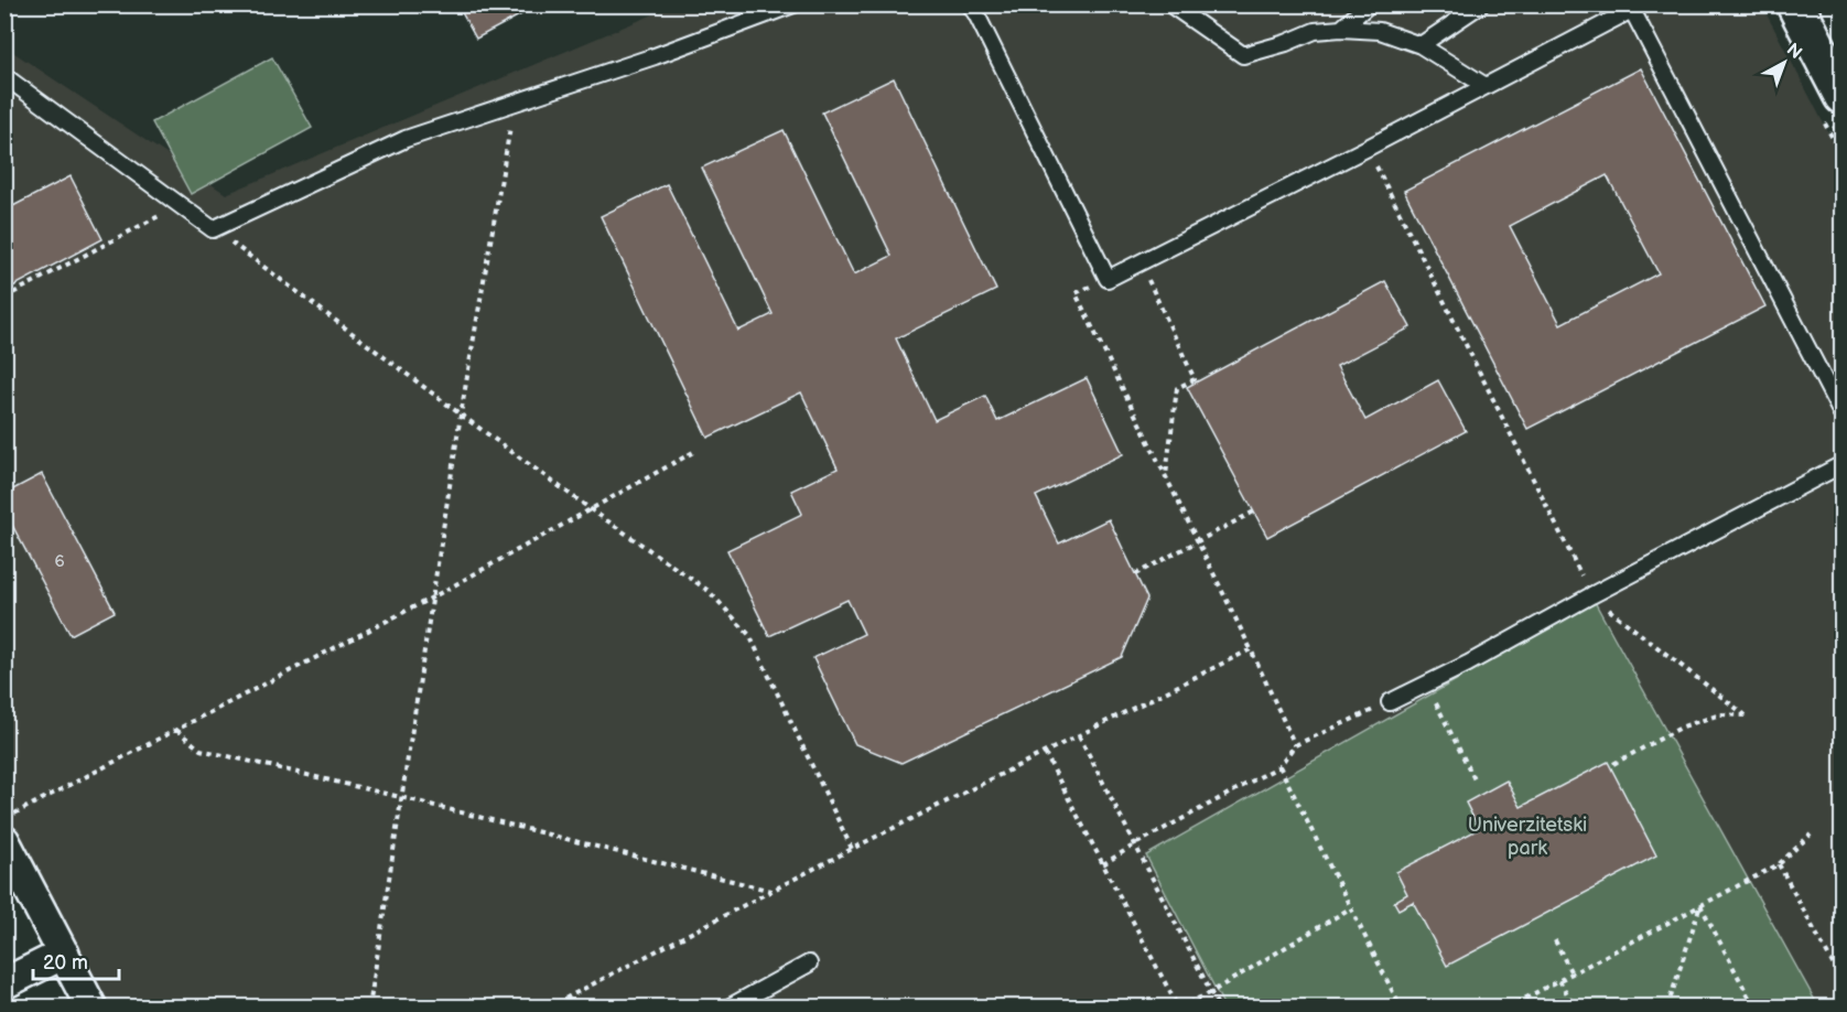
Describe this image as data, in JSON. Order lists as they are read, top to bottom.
{
  "parks": ["Univerzitetski park"],
  "house_numbers": ["6"],
  "scale_bar": "20 m",
  "north": "top right"
}
